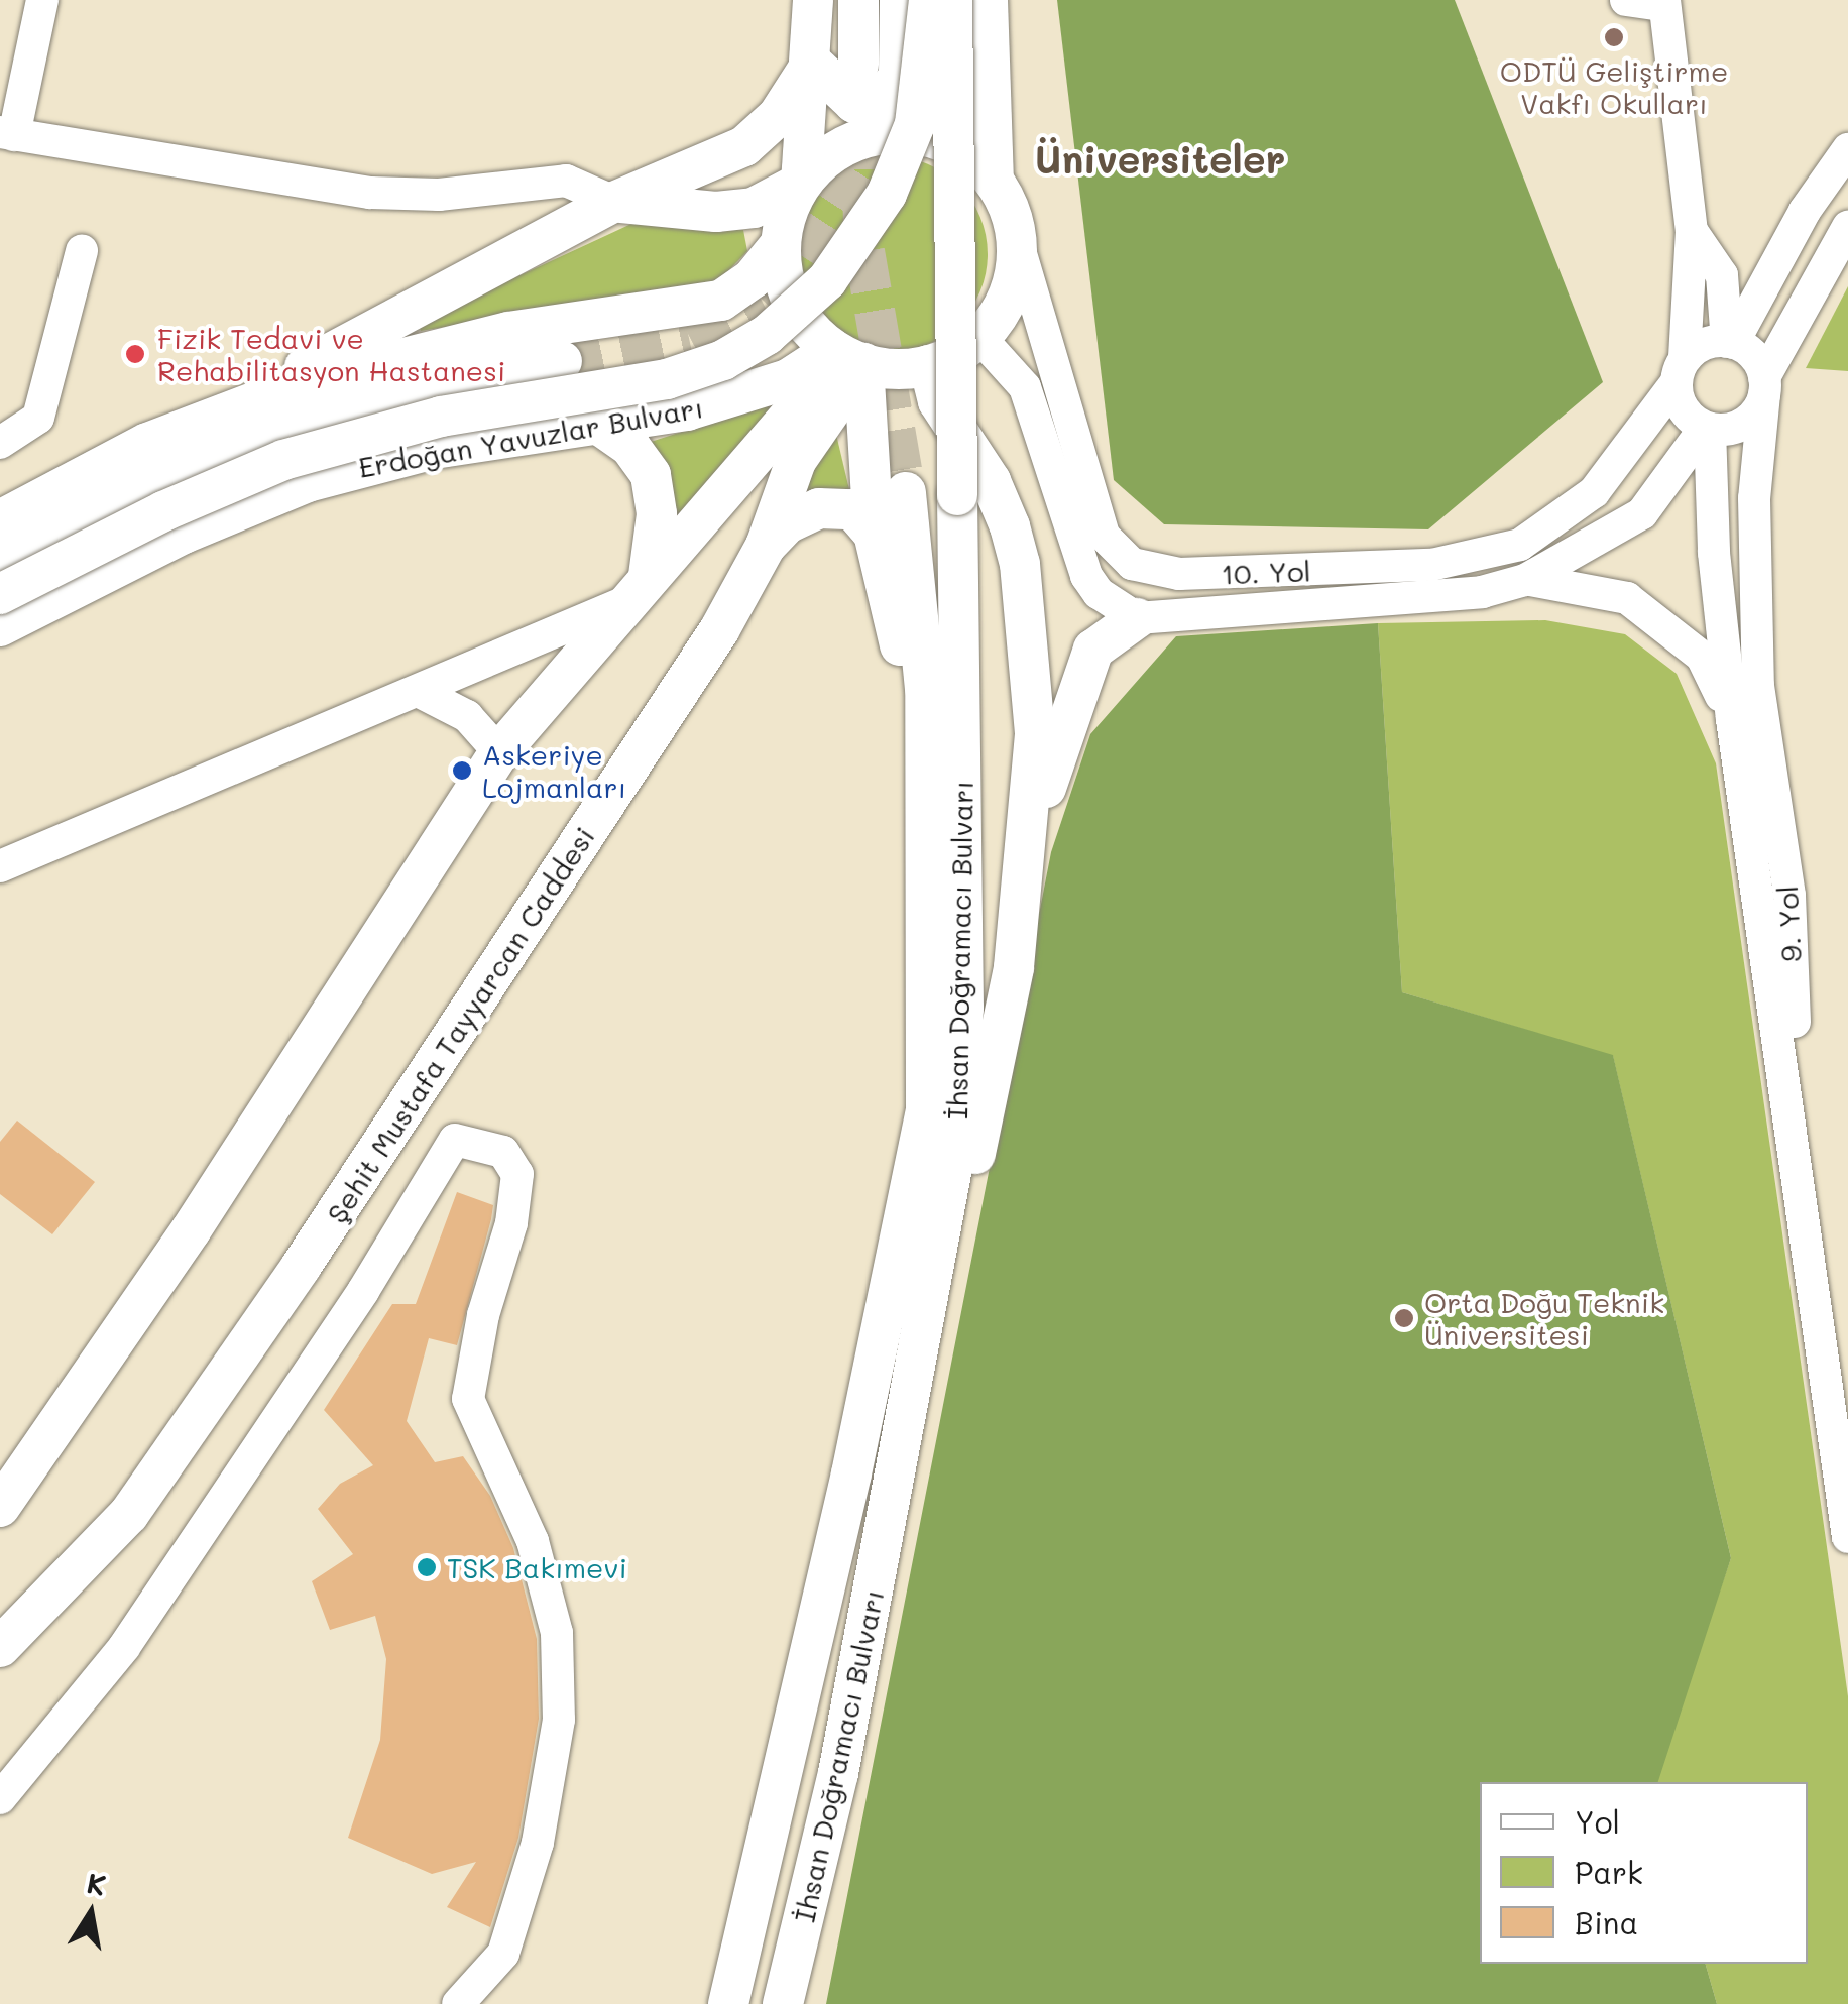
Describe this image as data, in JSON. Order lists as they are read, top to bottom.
{
  "streets": {
    "main road": ["Erdoğan Yavuzlar Bulvarı", "İhsan Doğramacı Bulvarı", "Şehit Mustafa Tayyarcan Caddesi"],
    "street": ["10. Yol", "9. Yol"]
  },
  "crossings": [
    ["Erdoğan Yavuzlar Bulvarı", "10. Yol"],
    ["Erdoğan Yavuzlar Bulvarı", "Şehit Mustafa Tayyarcan Caddesi"],
    ["10. Yol", "9. Yol"],
    ["10. Yol", "Şehit Mustafa Tayyarcan Caddesi"]
  ],
  "districts": ["Üniversiteler"],
  "places": [
    "ODTÜ Geliştirme Vakfı Okulları",
    "Fizik Tedavi ve Rehabilitasyon Hastanesi",
    "Askeriye Lojmanları",
    "Orta Doğu Teknik Üniversitesi",
    "TSK Bakımevi"
  ],
  "legend": ["Yol", "Park", "Bina"],
  "north": "top"
}
